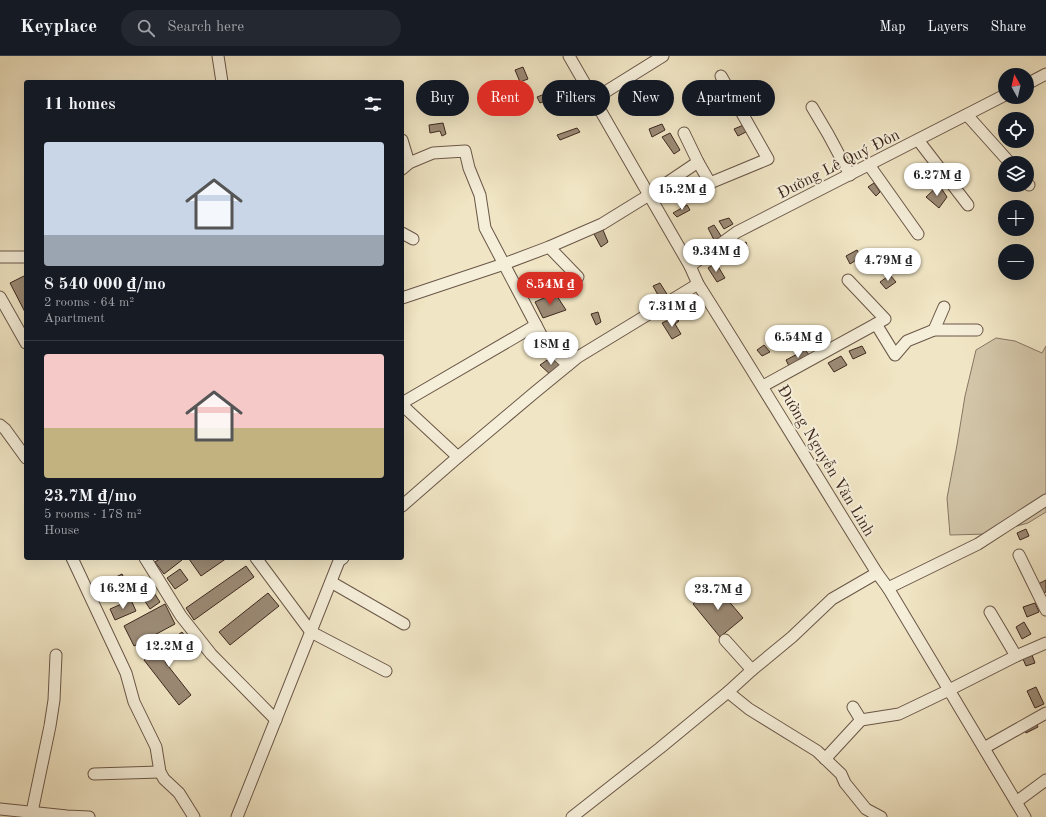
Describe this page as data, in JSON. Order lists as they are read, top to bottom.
{
  "streets": {
    "street": ["Đường Lê Quý Đôn", "Đường Nguyễn Văn Linh"]
  },
  "crossings": [
    ["Đường Lê Quý Đôn", "Đường Nguyễn Văn Linh"]
  ],
  "north": "top",
  "page": {
    "header": "Keyplace",
    "search": "Search here",
    "nav": ["Map", "Layers", "Share"],
    "map_buttons": ["+", "−"],
    "chip": [
      "Buy",
      "Rent",
      "Filters",
      "New",
      "Apartment"
    ],
    "heading": "11 homes",
    "list": [
      {
        "name": "8 540 000 ₫/mo",
        "note": "2 rooms · 64 m² · Apartment"
      },
      {
        "name": "23.7M ₫/mo",
        "note": "5 rooms · 178 m² · House"
      }
    ],
    "price": [
      "6.27M ₫",
      "15.2M ₫",
      "9.34M ₫",
      "4.79M ₫",
      "8.54M ₫",
      "7.31M ₫",
      "6.54M ₫",
      "18M ₫",
      "16.2M ₫",
      "23.7M ₫",
      "12.2M ₫"
    ]
  }
}
